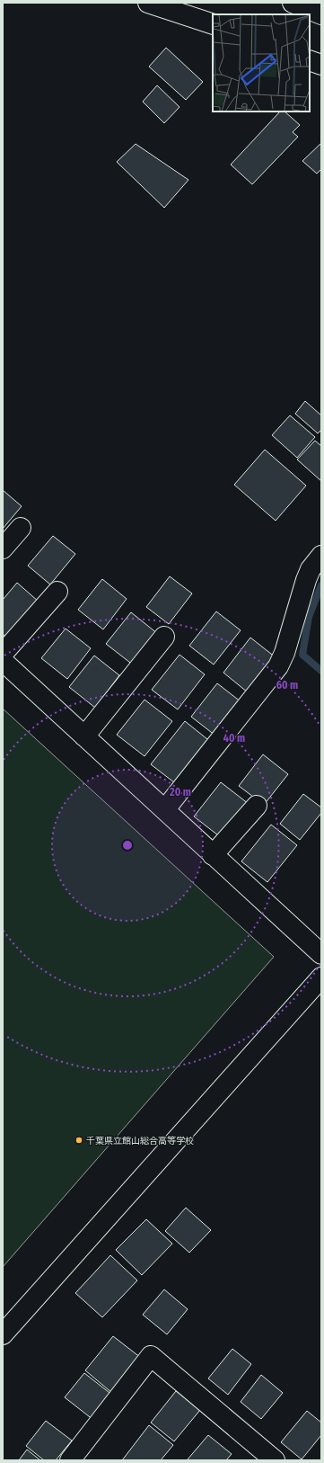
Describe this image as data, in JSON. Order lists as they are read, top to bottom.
{
  "places": ["千葉県立館山総合高等学校"],
  "rings": ["60 m", "40 m", "20 m"]
}
